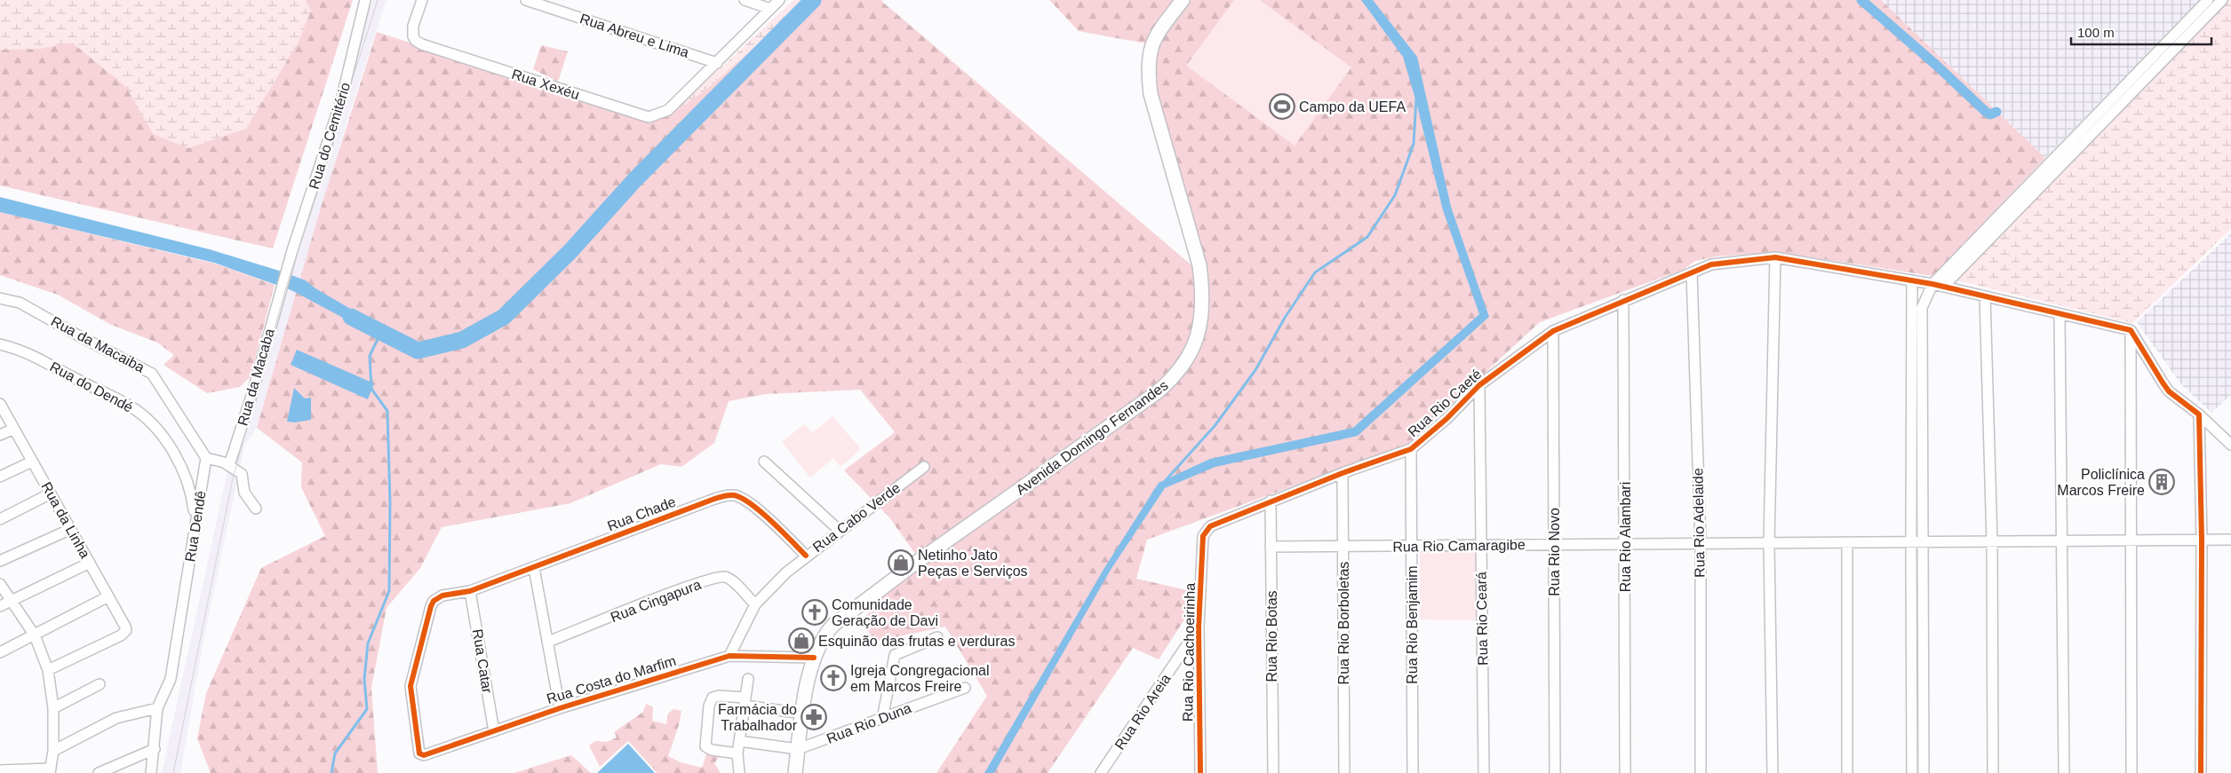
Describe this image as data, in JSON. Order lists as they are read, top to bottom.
{
  "streets": {
    "main road": ["Avenida Domingo Fernandes"],
    "street": [
      "Rua Abreu e Lima",
      "Rua Xexéu",
      "Rua do Cemitério",
      "Rua da Macaiba",
      "Rua da Macaba",
      "Rua do Dendé",
      "Rua Rio Caeté",
      "Rua Chade",
      "Rua Cabo Verde",
      "Rua da Linha",
      "Rua Rio Adelaide",
      "Rua Dendê",
      "Rua Rio Alambari",
      "Rua Rio Camaragibe",
      "Rua Rio Novo",
      "Rua Cingapura",
      "Rua Rio Ceará",
      "Rua Rio Borboletas",
      "Rua Rio Benjamim",
      "Rua Rio Botas",
      "Rua Rio Cachoeirinha",
      "Rua Catar",
      "Rua Costa do Marfim",
      "Rua Rio Areia",
      "Rua Rio Duna"
    ]
  },
  "crossings": [
    ["Rua Abreu e Lima", "Rua Xexéu"],
    ["Rua do Cemitério", "Rua da Macaba"],
    ["Rua da Macaiba", "Rua Dendê"],
    ["Rua do Dendé", "Rua Dendê"],
    ["Rua Rio Caeté", "Rua Rio Adelaide"],
    ["Rua Rio Caeté", "Rua Rio Alambari"],
    ["Rua Rio Caeté", "Rua Rio Novo"],
    ["Rua Rio Caeté", "Rua Rio Ceará"],
    ["Rua Rio Caeté", "Rua Rio Borboletas"],
    ["Rua Rio Caeté", "Rua Rio Benjamim"],
    ["Rua Rio Caeté", "Rua Rio Botas"],
    ["Rua Rio Caeté", "Rua Rio Cachoeirinha"],
    ["Avenida Domingo Fernandes", "Rua Costa do Marfim"],
    ["Avenida Domingo Fernandes", "Rua Rio Duna"],
    ["Rua Chade", "Rua Cabo Verde"],
    ["Rua Chade", "Rua Catar"],
    ["Rua Chade", "Rua Costa do Marfim"],
    ["Rua Cabo Verde", "Rua Cingapura"],
    ["Rua Cabo Verde", "Rua Costa do Marfim"],
    ["Rua Rio Adelaide", "Rua Rio Camaragibe"],
    ["Rua Rio Alambari", "Rua Rio Camaragibe"],
    ["Rua Rio Camaragibe", "Rua Rio Novo"],
    ["Rua Rio Camaragibe", "Rua Rio Ceará"],
    ["Rua Rio Camaragibe", "Rua Rio Borboletas"],
    ["Rua Rio Camaragibe", "Rua Rio Benjamim"],
    ["Rua Rio Camaragibe", "Rua Rio Botas"],
    ["Rua Rio Cachoeirinha", "Rua Rio Areia"],
    ["Rua Catar", "Rua Costa do Marfim"]
  ],
  "places": {
    "sports": ["Campo da UEFA"],
    "building": ["Policlínica Marcos Freire"],
    "shop": ["Netinho Jato Peças e Serviços", "Esquinão das frutas e verduras"],
    "church": ["Comunidade Geração de Davi", "Igreja Congregacional em Marcos Freire"],
    "pharmacy": ["Farmácia do Trabalhador"]
  },
  "scale_bar": "100 m"
}
